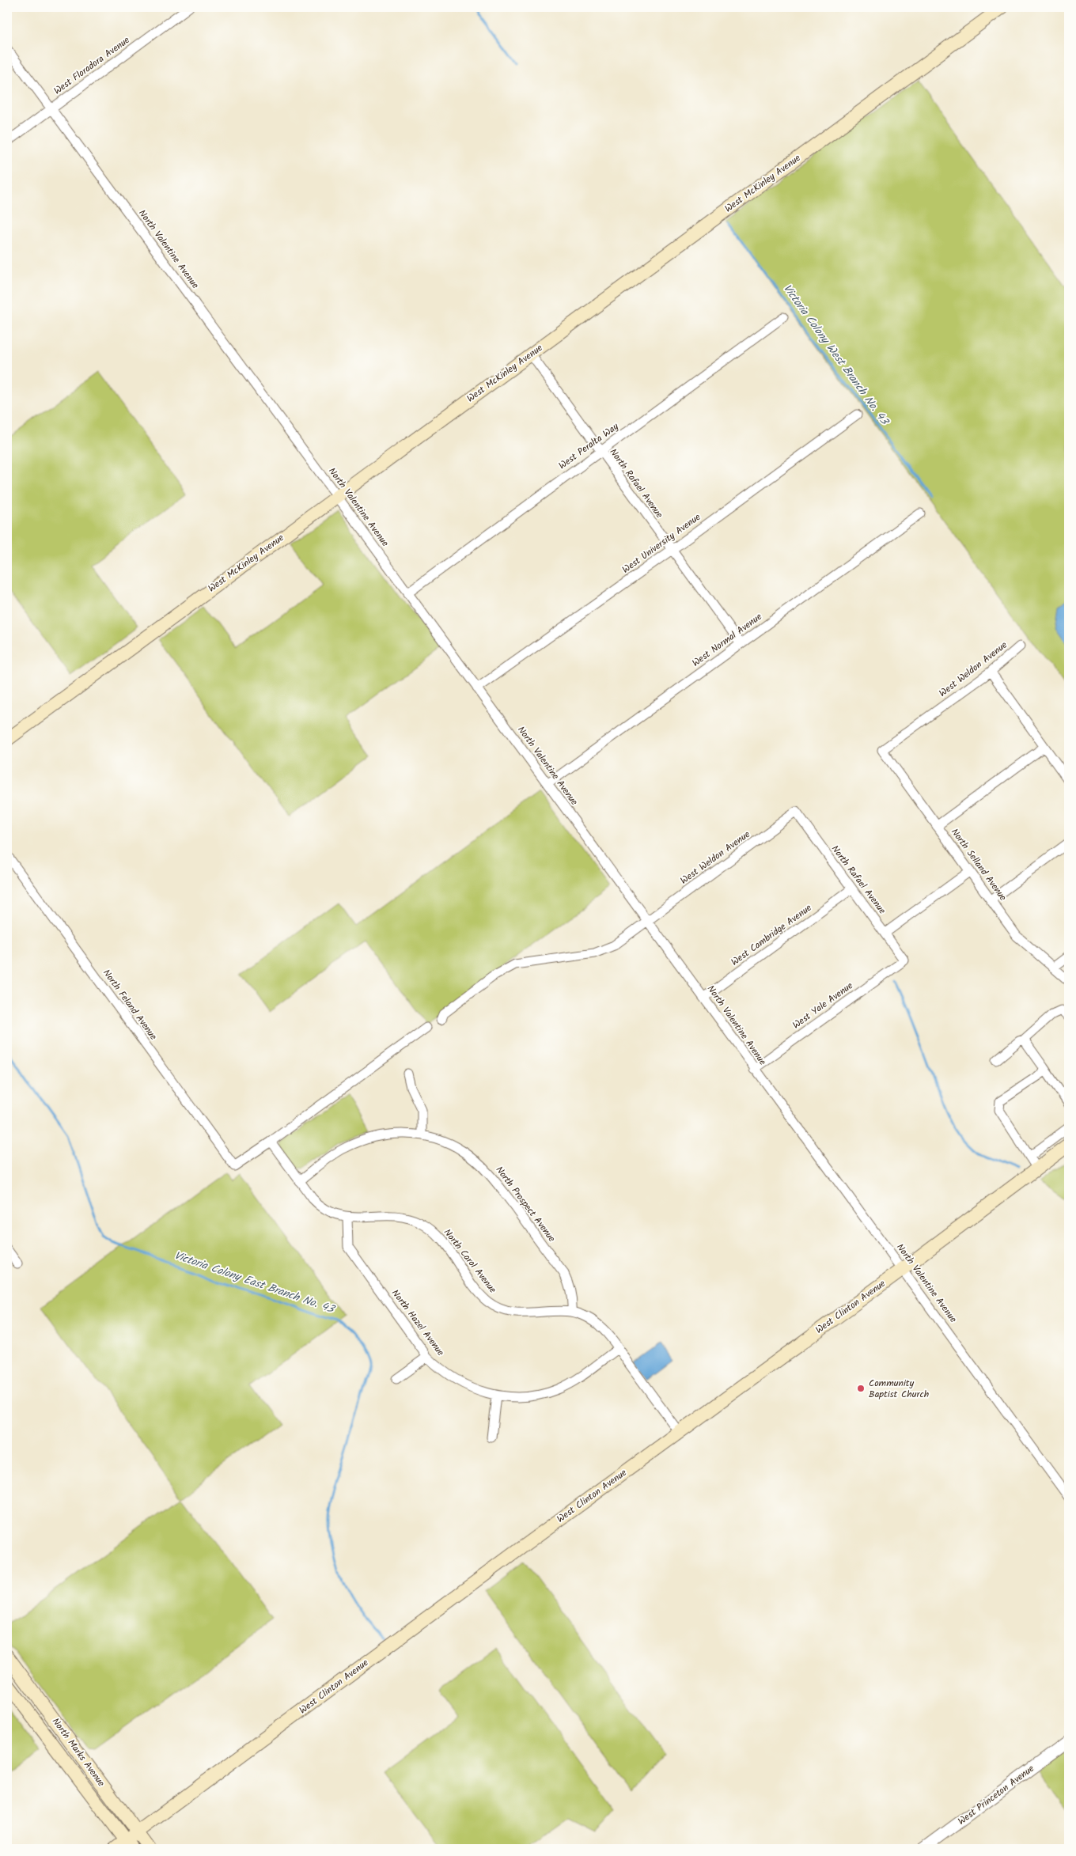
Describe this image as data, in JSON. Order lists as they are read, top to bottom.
{
  "streets": {
    "main road": ["West McKinley Avenue", "West Clinton Avenue", "North Marks Avenue"],
    "street": [
      "West Floradora Avenue",
      "North Valentine Avenue",
      "West Peralta Way",
      "North Rafael Avenue",
      "West University Avenue",
      "West Normal Avenue",
      "West Weldon Avenue",
      "North Selland Avenue",
      "West Cambridge Avenue",
      "North Feland Avenue",
      "West Yale Avenue",
      "North Prospect Avenue",
      "North Carol Avenue",
      "North Hazel Avenue",
      "West Princeton Avenue"
    ]
  },
  "crossings": [
    ["West Floradora Avenue", "North Valentine Avenue"],
    ["West McKinley Avenue", "North Valentine Avenue"],
    ["West McKinley Avenue", "North Rafael Avenue"],
    ["North Valentine Avenue", "West Peralta Way"],
    ["North Valentine Avenue", "West University Avenue"],
    ["North Valentine Avenue", "West Normal Avenue"],
    ["North Valentine Avenue", "West Weldon Avenue"],
    ["North Valentine Avenue", "West Cambridge Avenue"],
    ["North Valentine Avenue", "West Yale Avenue"],
    ["North Valentine Avenue", "West Clinton Avenue"],
    ["West Peralta Way", "North Rafael Avenue"],
    ["North Rafael Avenue", "West University Avenue"],
    ["North Rafael Avenue", "West Normal Avenue"],
    ["North Rafael Avenue", "West Weldon Avenue"],
    ["North Rafael Avenue", "West Cambridge Avenue"],
    ["North Rafael Avenue", "West Yale Avenue"],
    ["West Weldon Avenue", "North Selland Avenue"],
    ["North Feland Avenue", "North Carol Avenue"],
    ["North Prospect Avenue", "North Carol Avenue"],
    ["North Carol Avenue", "West Clinton Avenue"],
    ["North Carol Avenue", "North Hazel Avenue"],
    ["West Clinton Avenue", "North Marks Avenue"]
  ],
  "water": ["Victoria Colony West Branch No. 43", "Victoria Colony East Branch No. 43"],
  "places": ["Community Baptist Church"]
}
